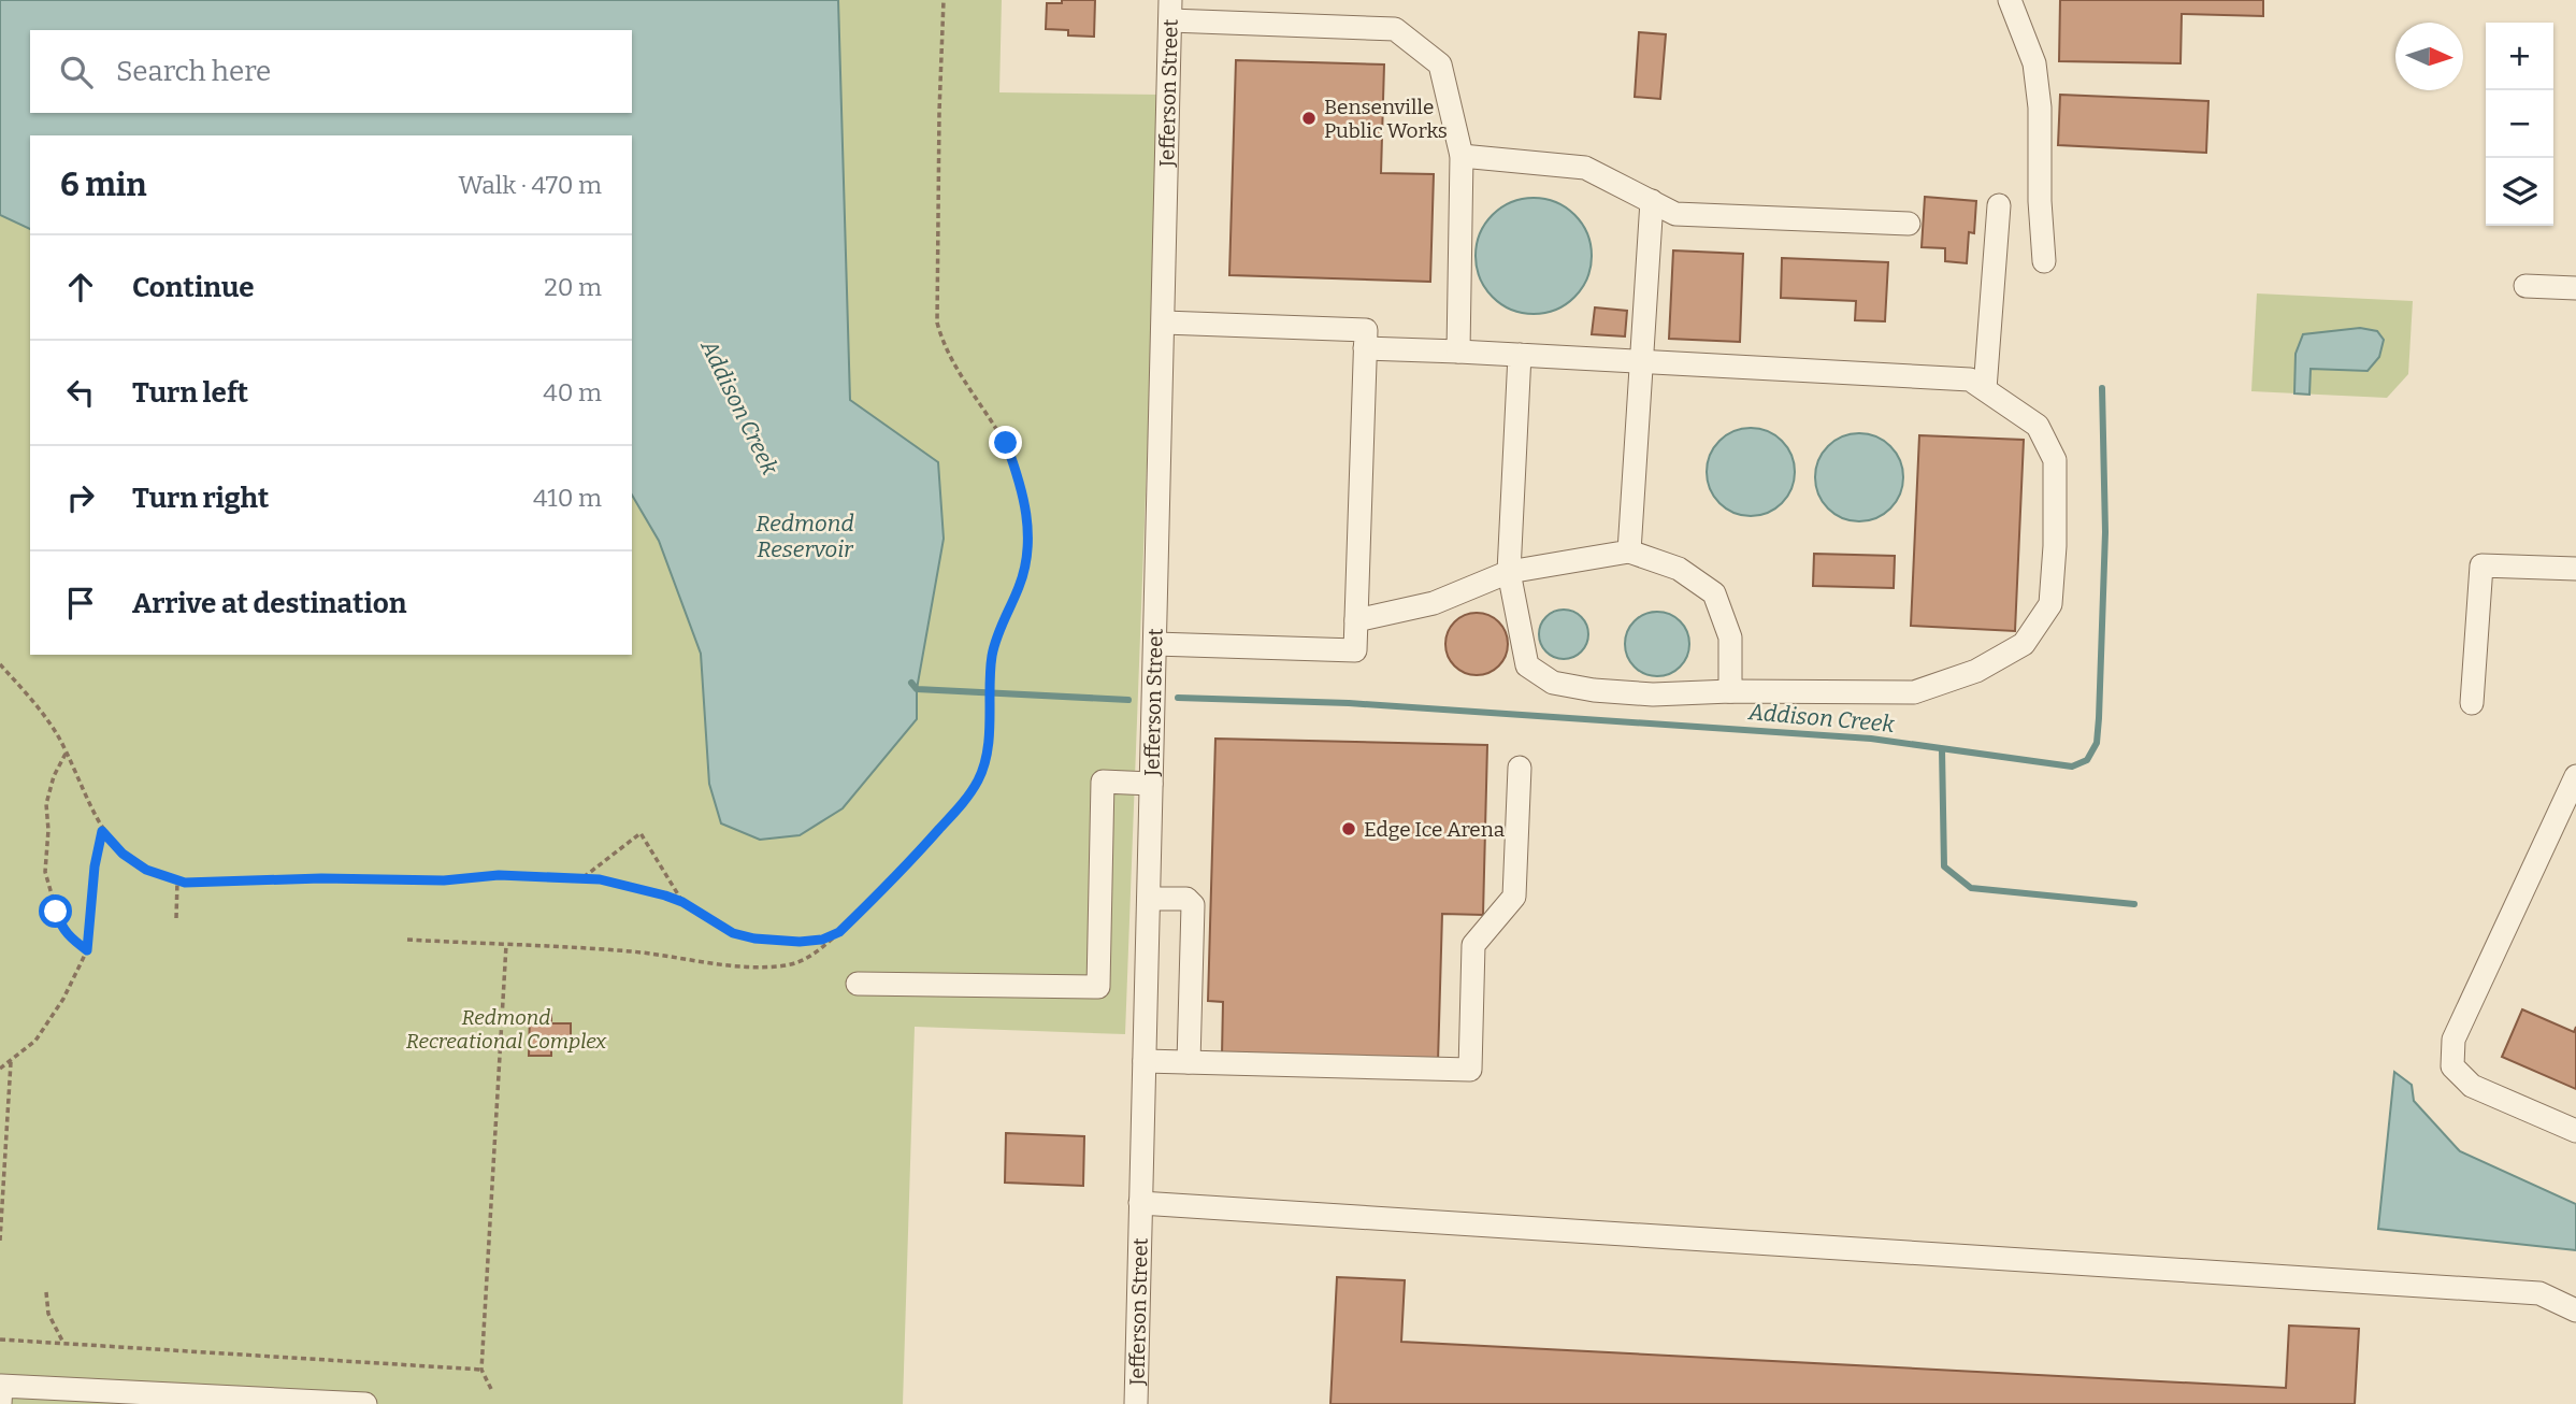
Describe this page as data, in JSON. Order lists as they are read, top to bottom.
{
  "streets": {
    "street": ["Jefferson Street"]
  },
  "water": ["Addison Creek", "Redmond Reservoir"],
  "parks": ["Redmond Recreational Complex"],
  "places": ["Bensenville Public Works", "Edge Ice Arena"],
  "north": "right",
  "page": {
    "map_buttons": ["+", "−"],
    "search": "Search here",
    "heading": ["6 min", "Walk · 470 m"],
    "list": [
      ["Continue", "20 m"],
      ["Turn left", "40 m"],
      ["Turn right", "410 m"],
      "Arrive at destination"
    ]
  }
}
